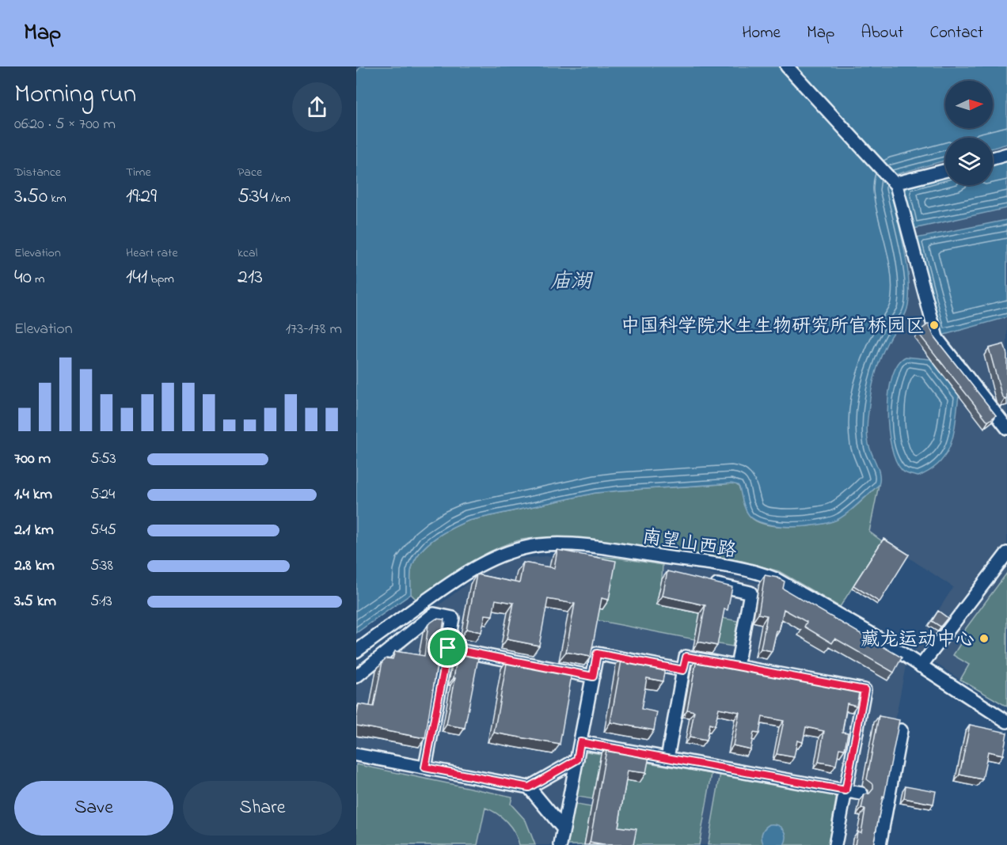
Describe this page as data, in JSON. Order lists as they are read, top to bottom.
{
  "streets": {
    "street": ["南望山西路"]
  },
  "water": ["庙湖"],
  "places": ["中国科学院水生生物研究所官桥园区", "藏龙运动中心"],
  "north": "right",
  "page": {
    "header": "Map",
    "nav": [
      "Home",
      "Map",
      "About",
      "Contact"
    ],
    "heading": ["Morning run", "06:20 · 5 × 700 m"],
    "stats": [
      ["Distance", "3.50 km"],
      ["Time", "19:29"],
      ["Pace", "5:34 /km"],
      ["Elevation", "40 m"],
      ["Heart rate", "141 bpm"],
      ["kcal", "213"]
    ],
    "chart": ["Elevation", "173–178 m"],
    "list": [
      {
        "name": "700 m",
        "note": "5:53"
      },
      {
        "name": "1.4 km",
        "note": "5:24"
      },
      {
        "name": "2.1 km",
        "note": "5:45"
      },
      {
        "name": "2.8 km",
        "note": "5:38"
      },
      {
        "name": "3.5 km",
        "note": "5:13"
      }
    ],
    "buttons": ["Save", "Share"]
  }
}
